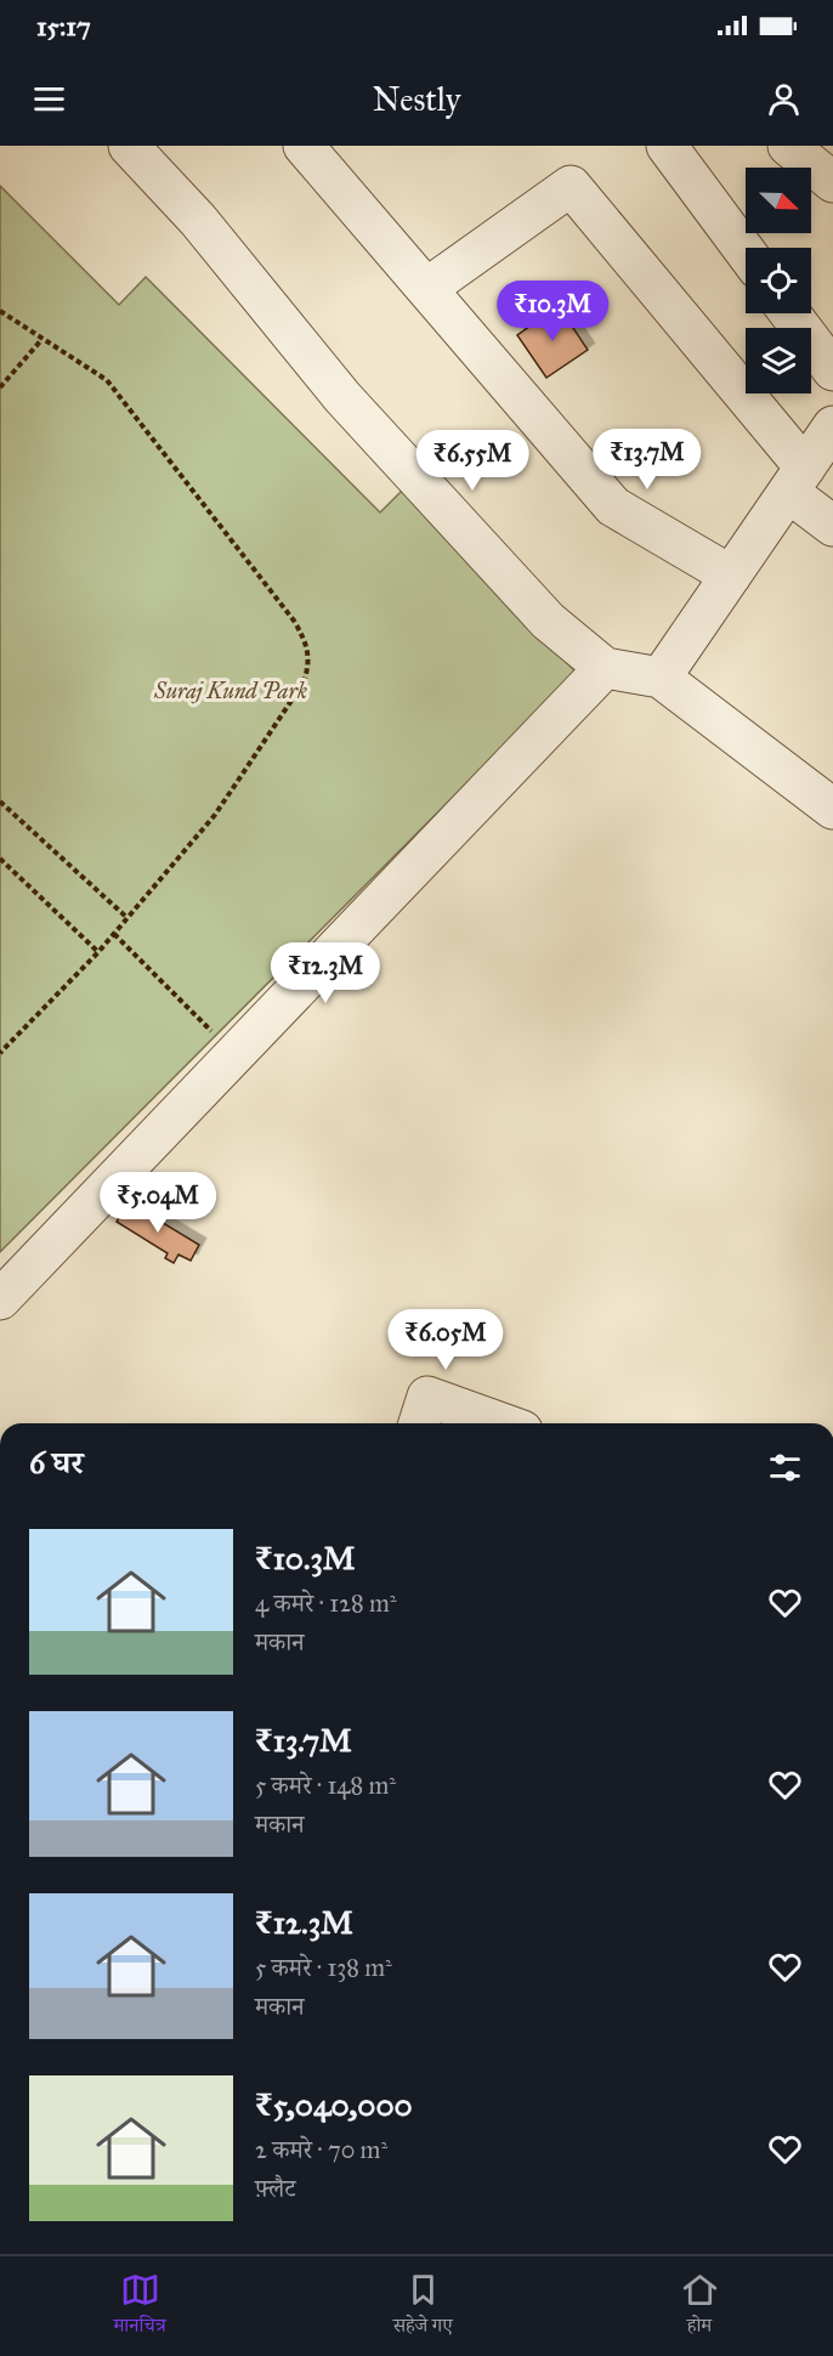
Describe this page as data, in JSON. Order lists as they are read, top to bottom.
{
  "parks": ["Suraj Kund Park"],
  "north": "bottom right",
  "page": {
    "status": "15:17",
    "header": "Nestly",
    "price": [
      "₹10.3M",
      "₹13.7M",
      "₹6.55M",
      "₹12.3M",
      "₹5.04M",
      "₹6.05M"
    ],
    "heading": "6 घर",
    "list": [
      {
        "name": "₹10.3M",
        "note": "4 कमरे · 128 m² · मकान"
      },
      {
        "name": "₹13.7M",
        "note": "5 कमरे · 148 m² · मकान"
      },
      {
        "name": "₹12.3M",
        "note": "5 कमरे · 138 m² · मकान"
      },
      {
        "name": "₹5,040,000",
        "note": "2 कमरे · 70 m² · फ़्लैट"
      }
    ],
    "tabs": ["मानचित्र", "सहेजे गए", "होम"]
  }
}
